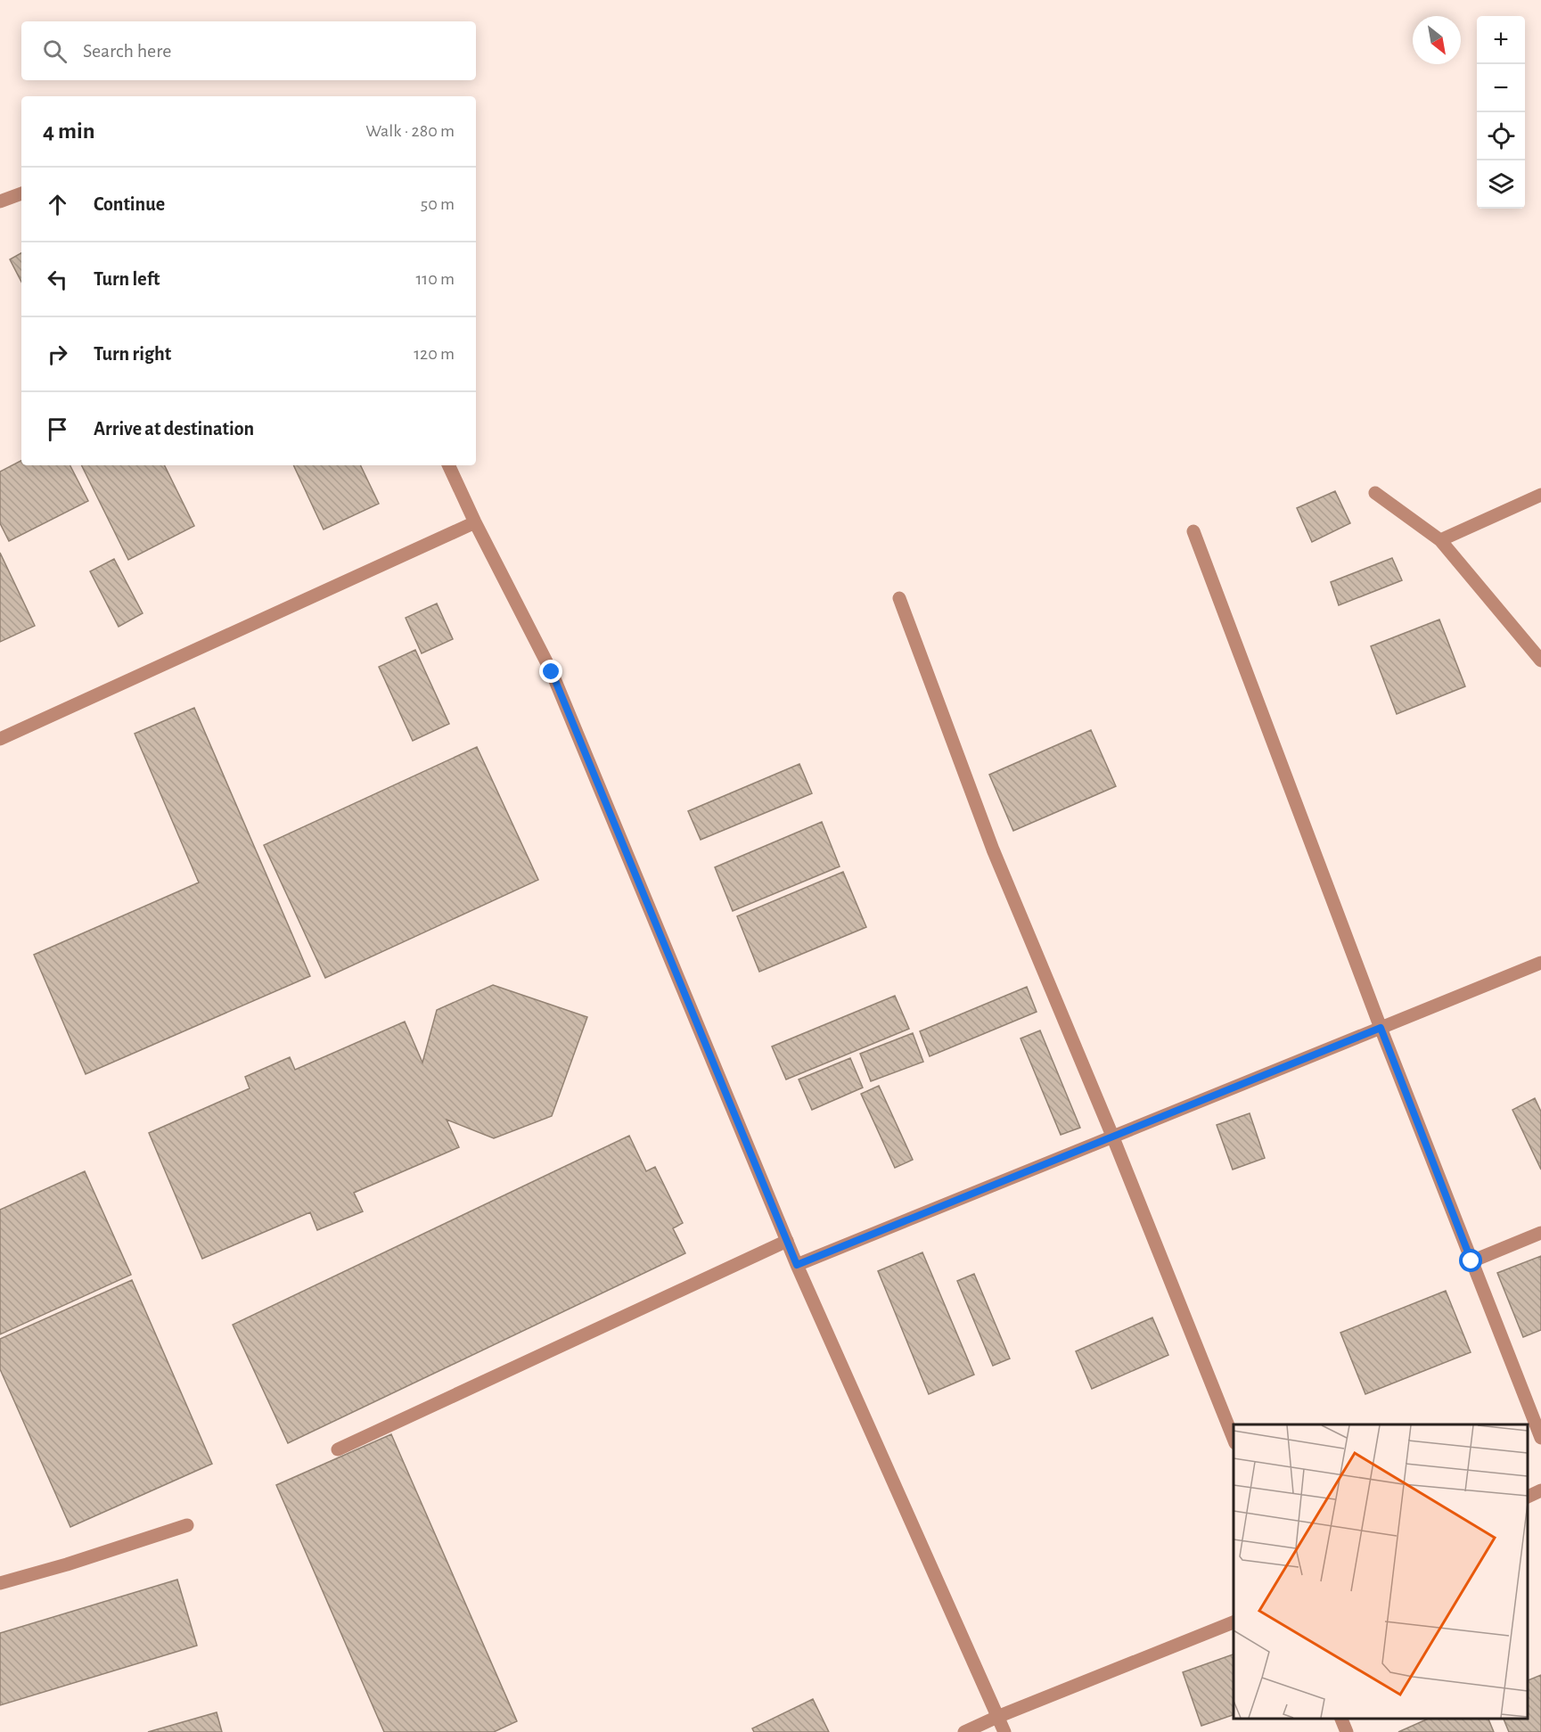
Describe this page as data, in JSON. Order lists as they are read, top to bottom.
{
  "north": "bottom right",
  "page": {
    "map_buttons": ["+", "−"],
    "search": "Search here",
    "heading": ["4 min", "Walk · 280 m"],
    "list": [
      ["Continue", "50 m"],
      ["Turn left", "110 m"],
      ["Turn right", "120 m"],
      "Arrive at destination"
    ]
  }
}
